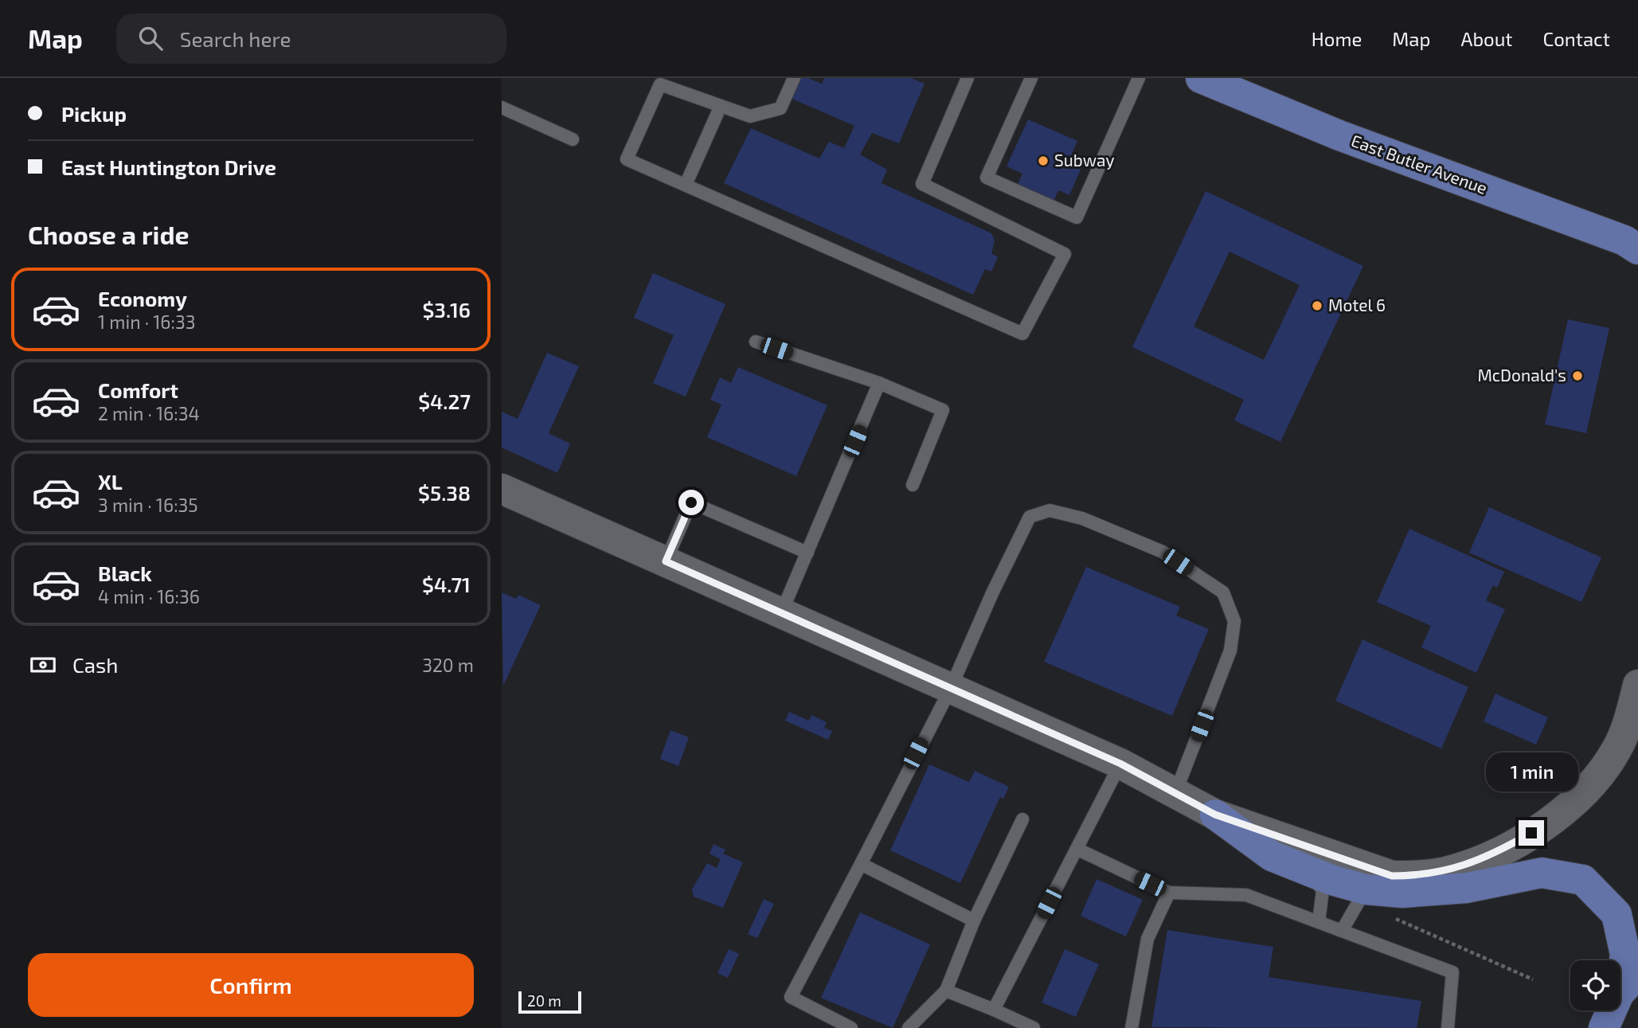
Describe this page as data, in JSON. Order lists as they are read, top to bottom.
{
  "streets": {
    "main road": ["East Butler Avenue"]
  },
  "places": ["Subway", "Motel 6", "McDonald's"],
  "scale_bar": "20 m",
  "page": {
    "header": "Map",
    "search": "Search here",
    "nav": [
      "Home",
      "Map",
      "About",
      "Contact"
    ],
    "banner": ["Pickup", "East Huntington Drive"],
    "heading": "Choose a ride",
    "list": [
      {
        "name": "Economy",
        "note": "1 min · 16:33",
        "value": "$3.16"
      },
      {
        "name": "Comfort",
        "note": "2 min · 16:34",
        "value": "$4.27"
      },
      {
        "name": "XL",
        "note": "3 min · 16:35",
        "value": "$5.38"
      },
      {
        "name": "Black",
        "note": "4 min · 16:36",
        "value": "$4.71"
      }
    ],
    "pay": ["Cash", "320 m"],
    "bubble": "1 min",
    "buttons": "Confirm",
    "scale": "20 m"
  }
}
